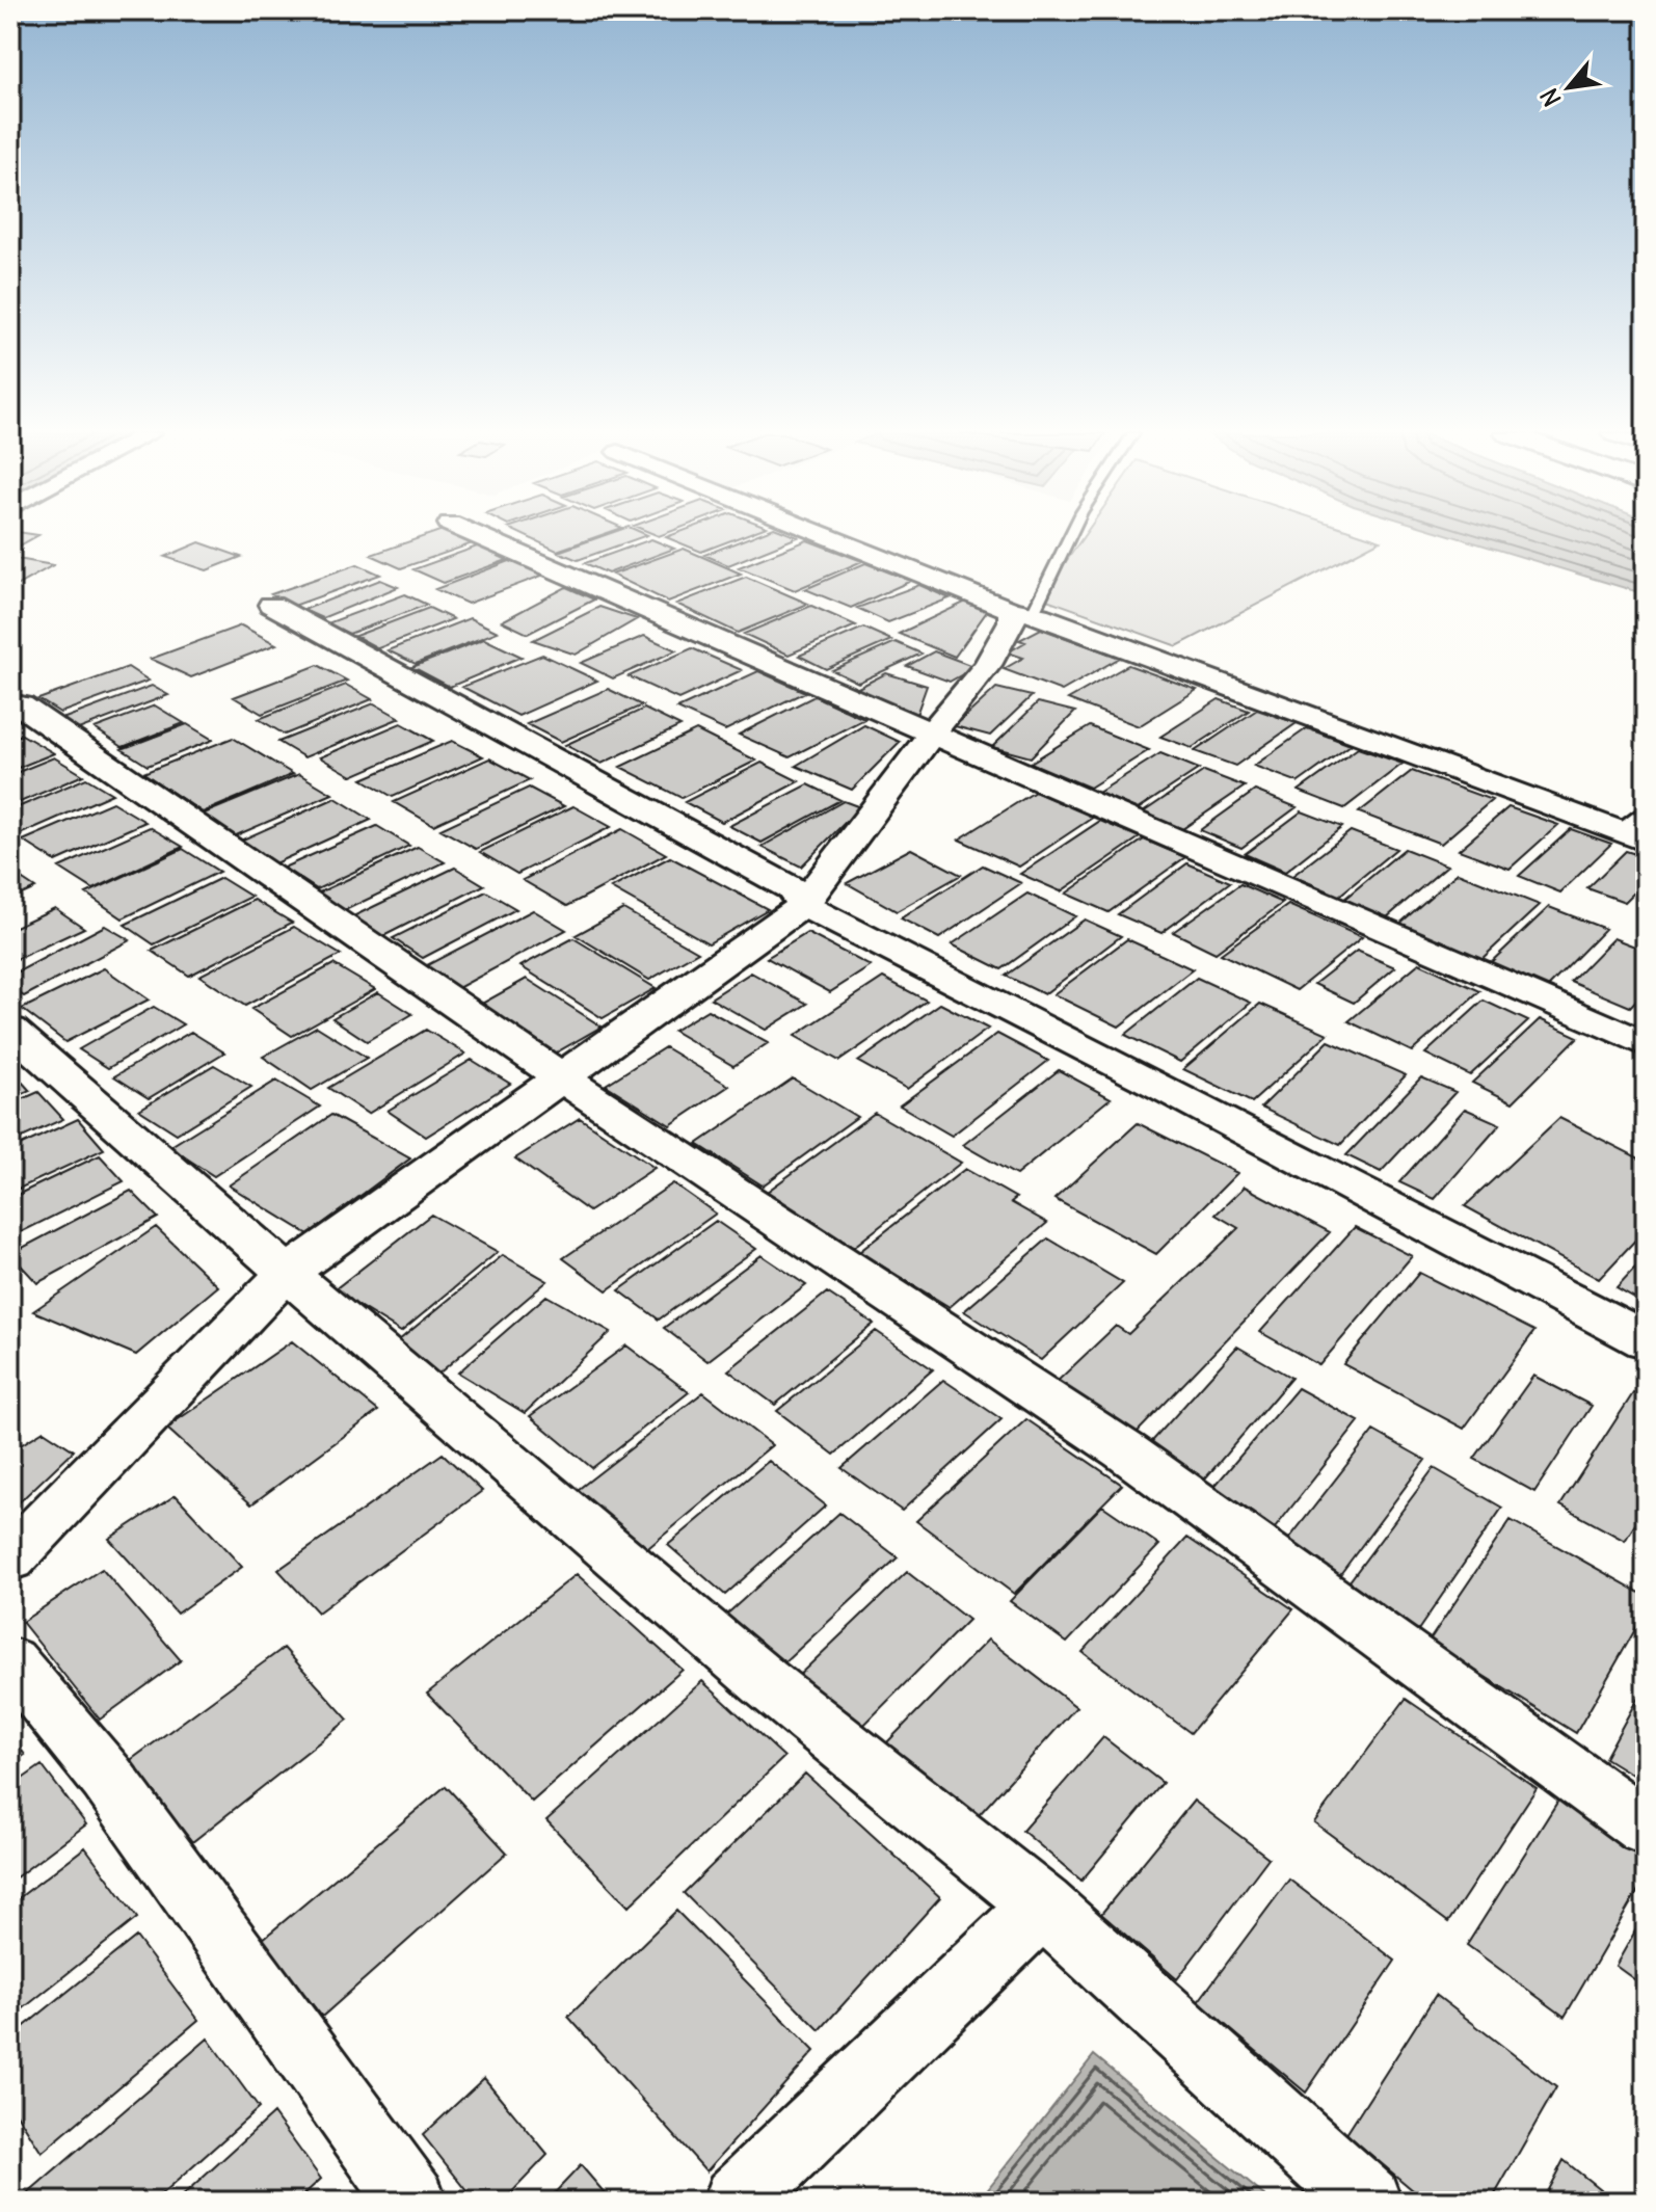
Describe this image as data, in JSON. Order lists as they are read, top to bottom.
{
  "north": "bottom left"
}
